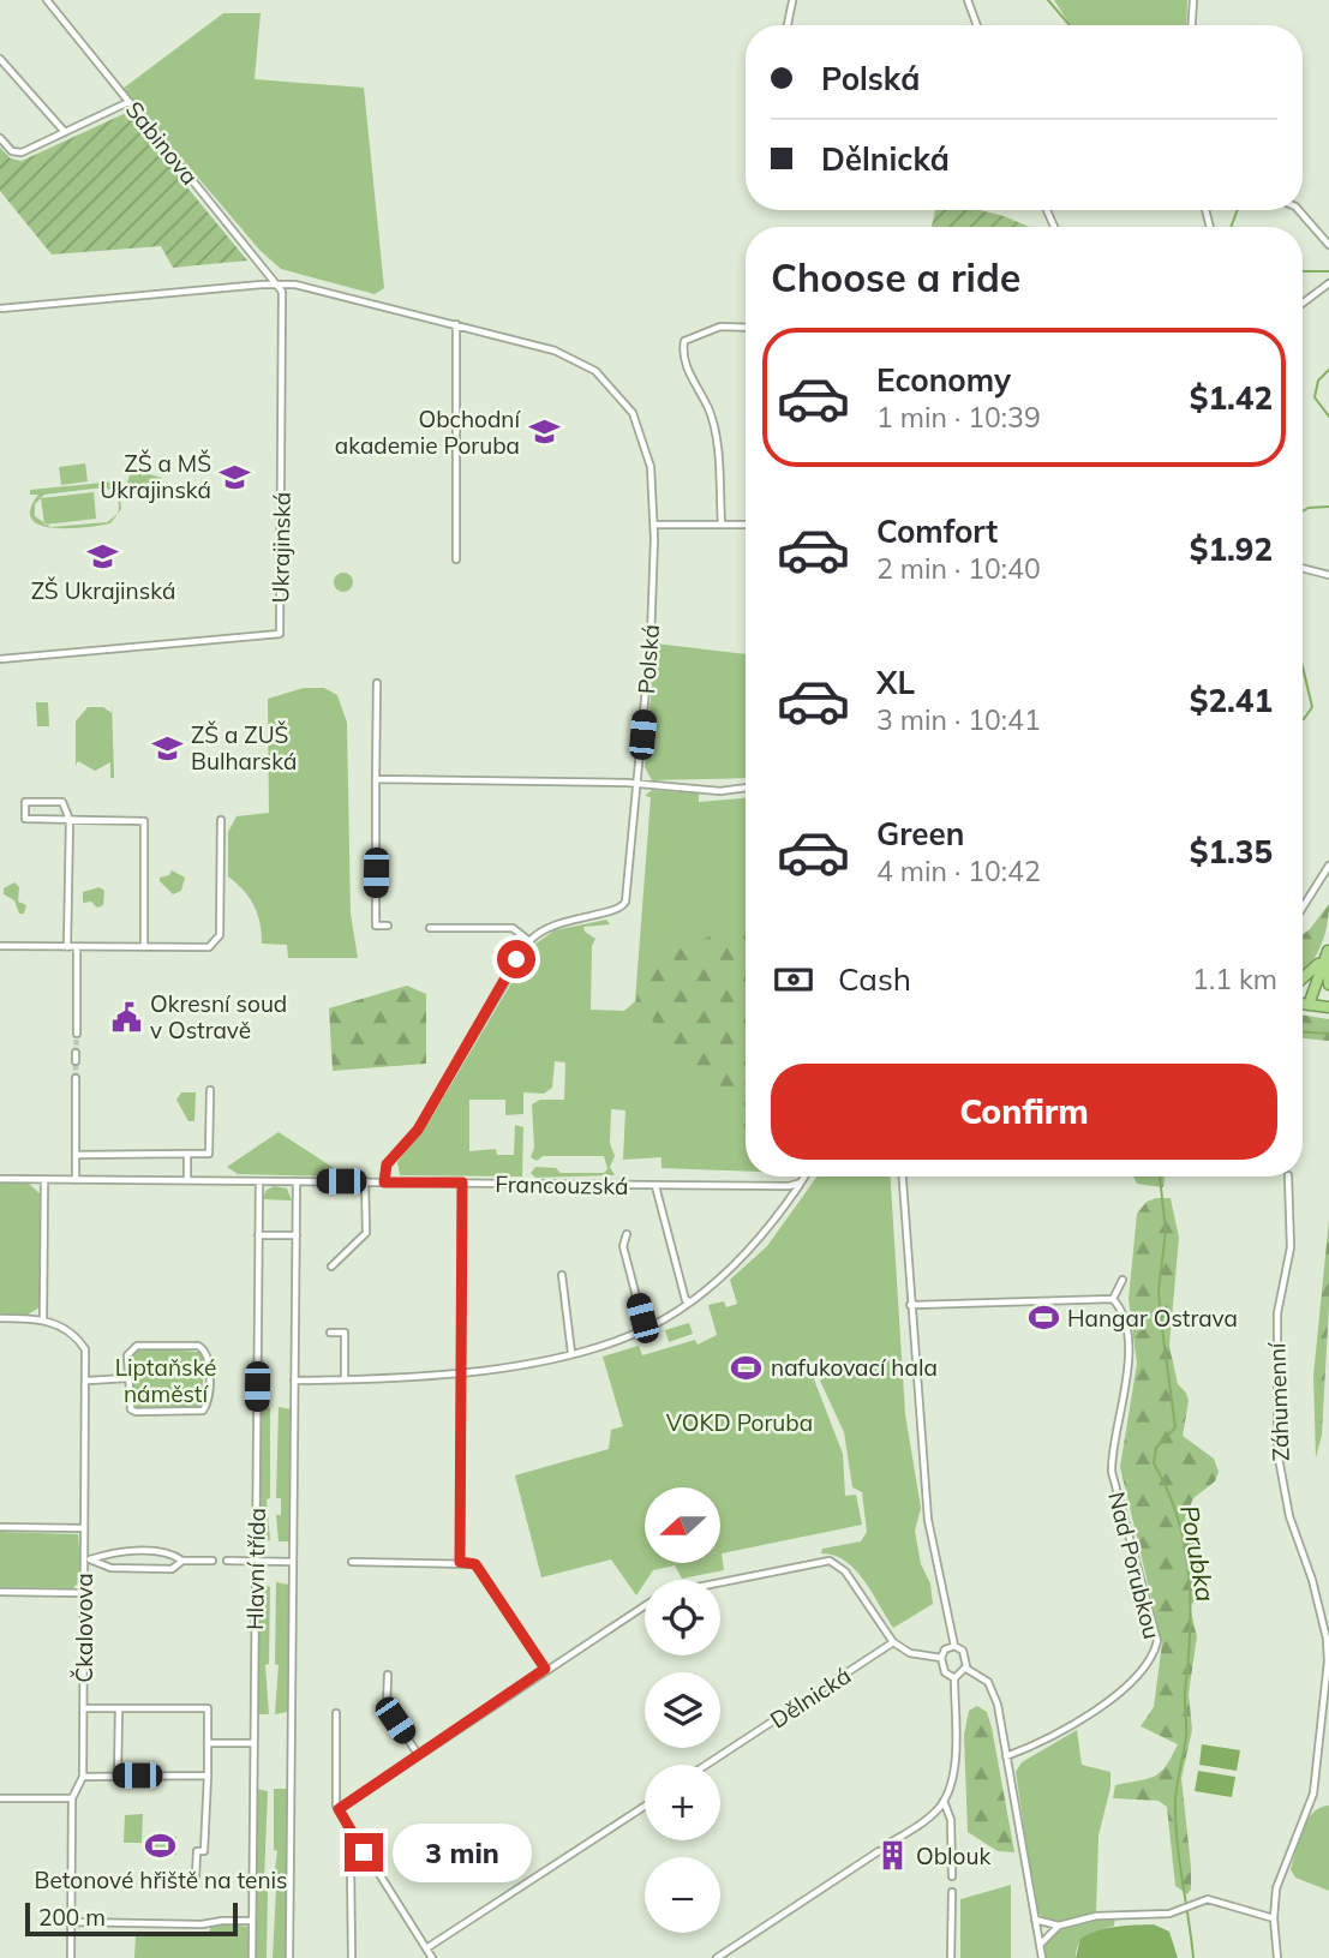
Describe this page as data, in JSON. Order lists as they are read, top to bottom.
{
  "streets": {
    "street": [
      "Sabinova",
      "Ukrajinská",
      "Polská",
      "Francouzská",
      "Záhumenní",
      "Nad Porubkou",
      "Hlavní třída",
      "Čkalovova",
      "Dělnická"
    ]
  },
  "crossings": [
    ["Sabinova", "Ukrajinská"],
    ["Sabinova", "Polská"],
    ["Ukrajinská", "Polská"],
    ["Polská", "Francouzská"],
    ["Francouzská", "Hlavní třída"]
  ],
  "water": ["Porubka"],
  "parks": ["Liptaňské náměstí", "VOKD Poruba"],
  "places": {
    "school or university": [
      "Obchodní akademie Poruba",
      "ZŠ a MŠ Ukrajinská",
      "ZŠ Ukrajinská",
      "ZŠ a ZUŠ Bulharská"
    ],
    "public building": ["Okresní soud v Ostravě"],
    "sports": ["Hangar Ostrava", "nafukovací hala", "Betonové hřiště na tenis"],
    "building": ["Oblouk"]
  },
  "scale_bar": "200 m",
  "north": "left",
  "page": {
    "banner": ["Polská", "Dělnická"],
    "heading": "Choose a ride",
    "list": [
      {
        "name": "Economy",
        "note": "1 min · 10:39",
        "value": "$1.42"
      },
      {
        "name": "Comfort",
        "note": "2 min · 10:40",
        "value": "$1.92"
      },
      {
        "name": "XL",
        "note": "3 min · 10:41",
        "value": "$2.41"
      },
      {
        "name": "Green",
        "note": "4 min · 10:42",
        "value": "$1.35"
      }
    ],
    "pay": ["Cash", "1.1 km"],
    "buttons": "Confirm",
    "map_buttons": ["+", "−"],
    "bubble": "3 min",
    "scale": "200 m"
  }
}
